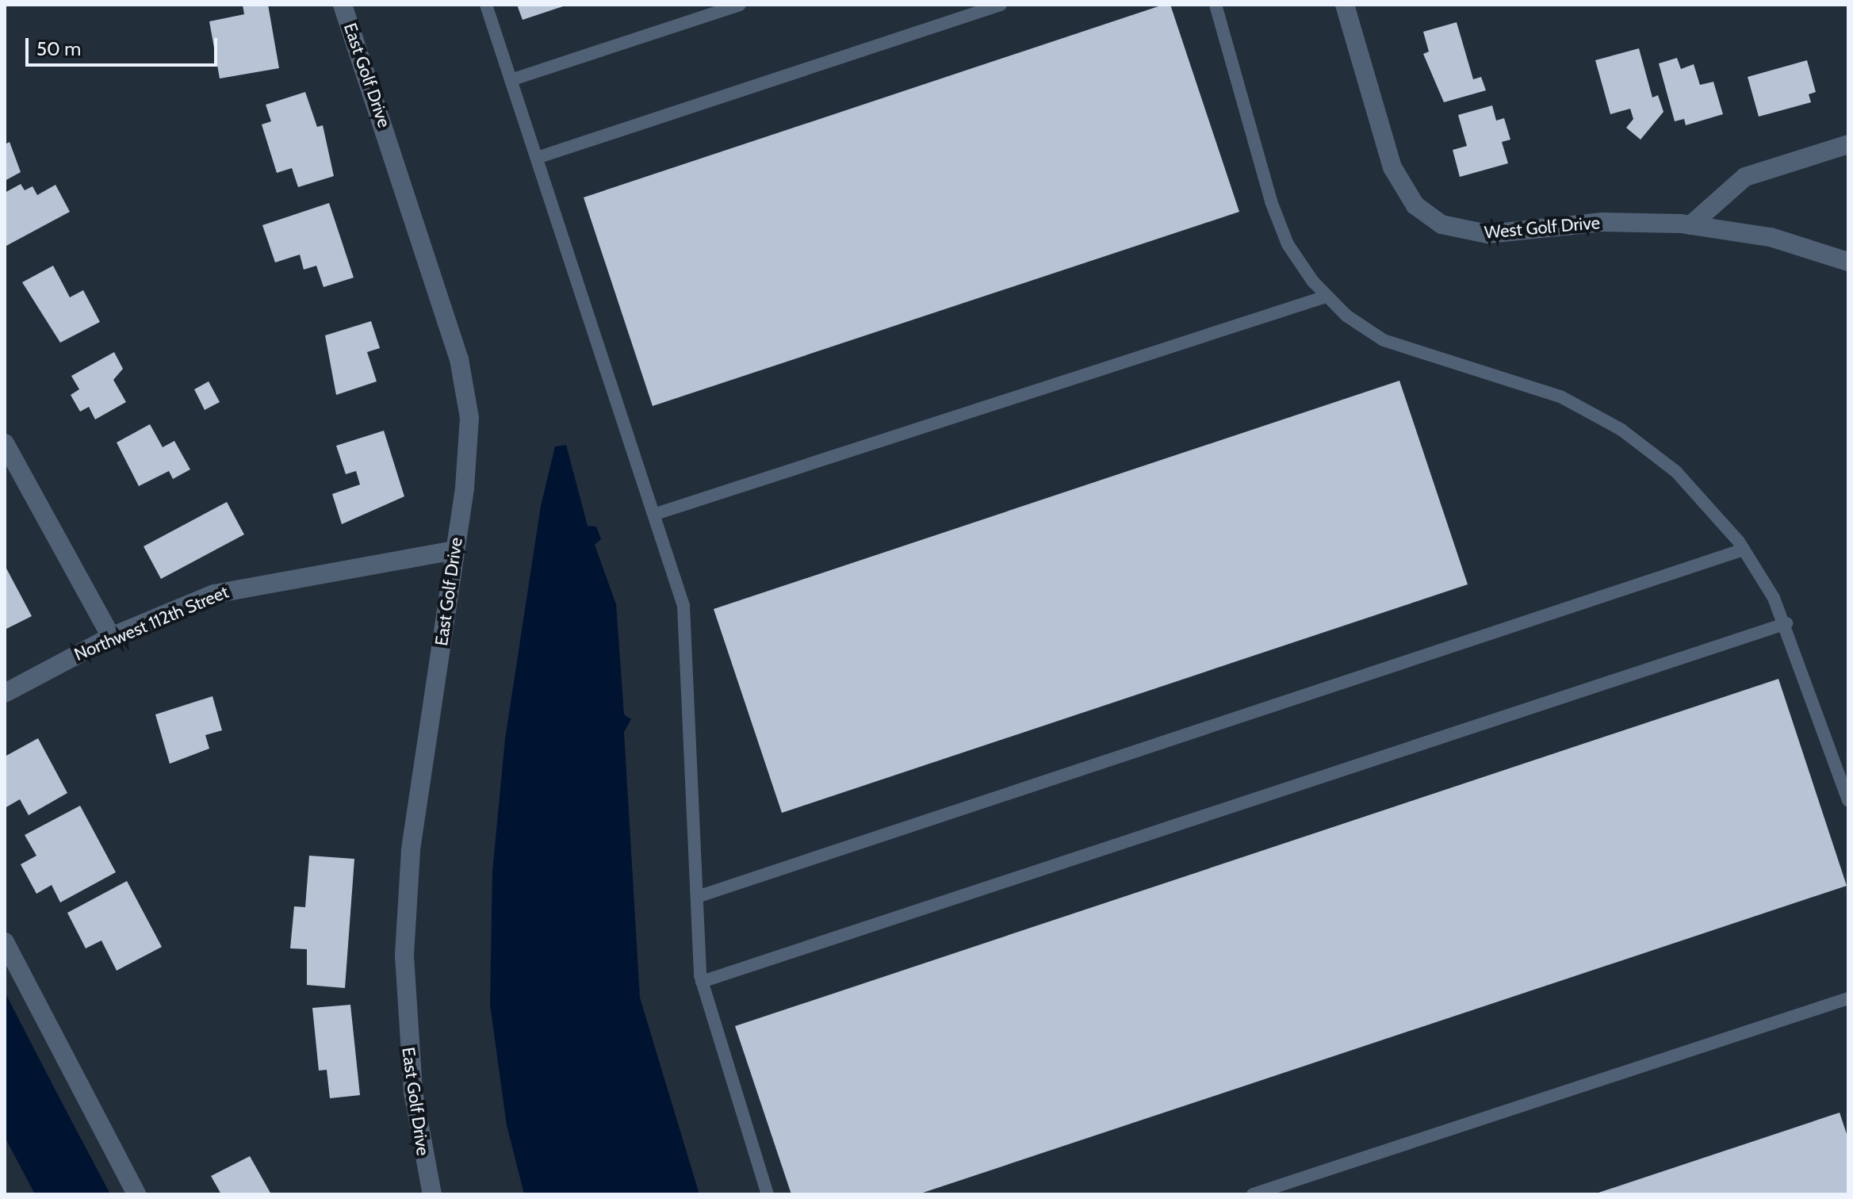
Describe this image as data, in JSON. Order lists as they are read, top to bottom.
{
  "streets": {
    "street": ["East Golf Drive", "West Golf Drive", "Northwest 112th Street"]
  },
  "crossings": [
    ["East Golf Drive", "Northwest 112th Street"]
  ],
  "scale_bar": "50 m"
}
